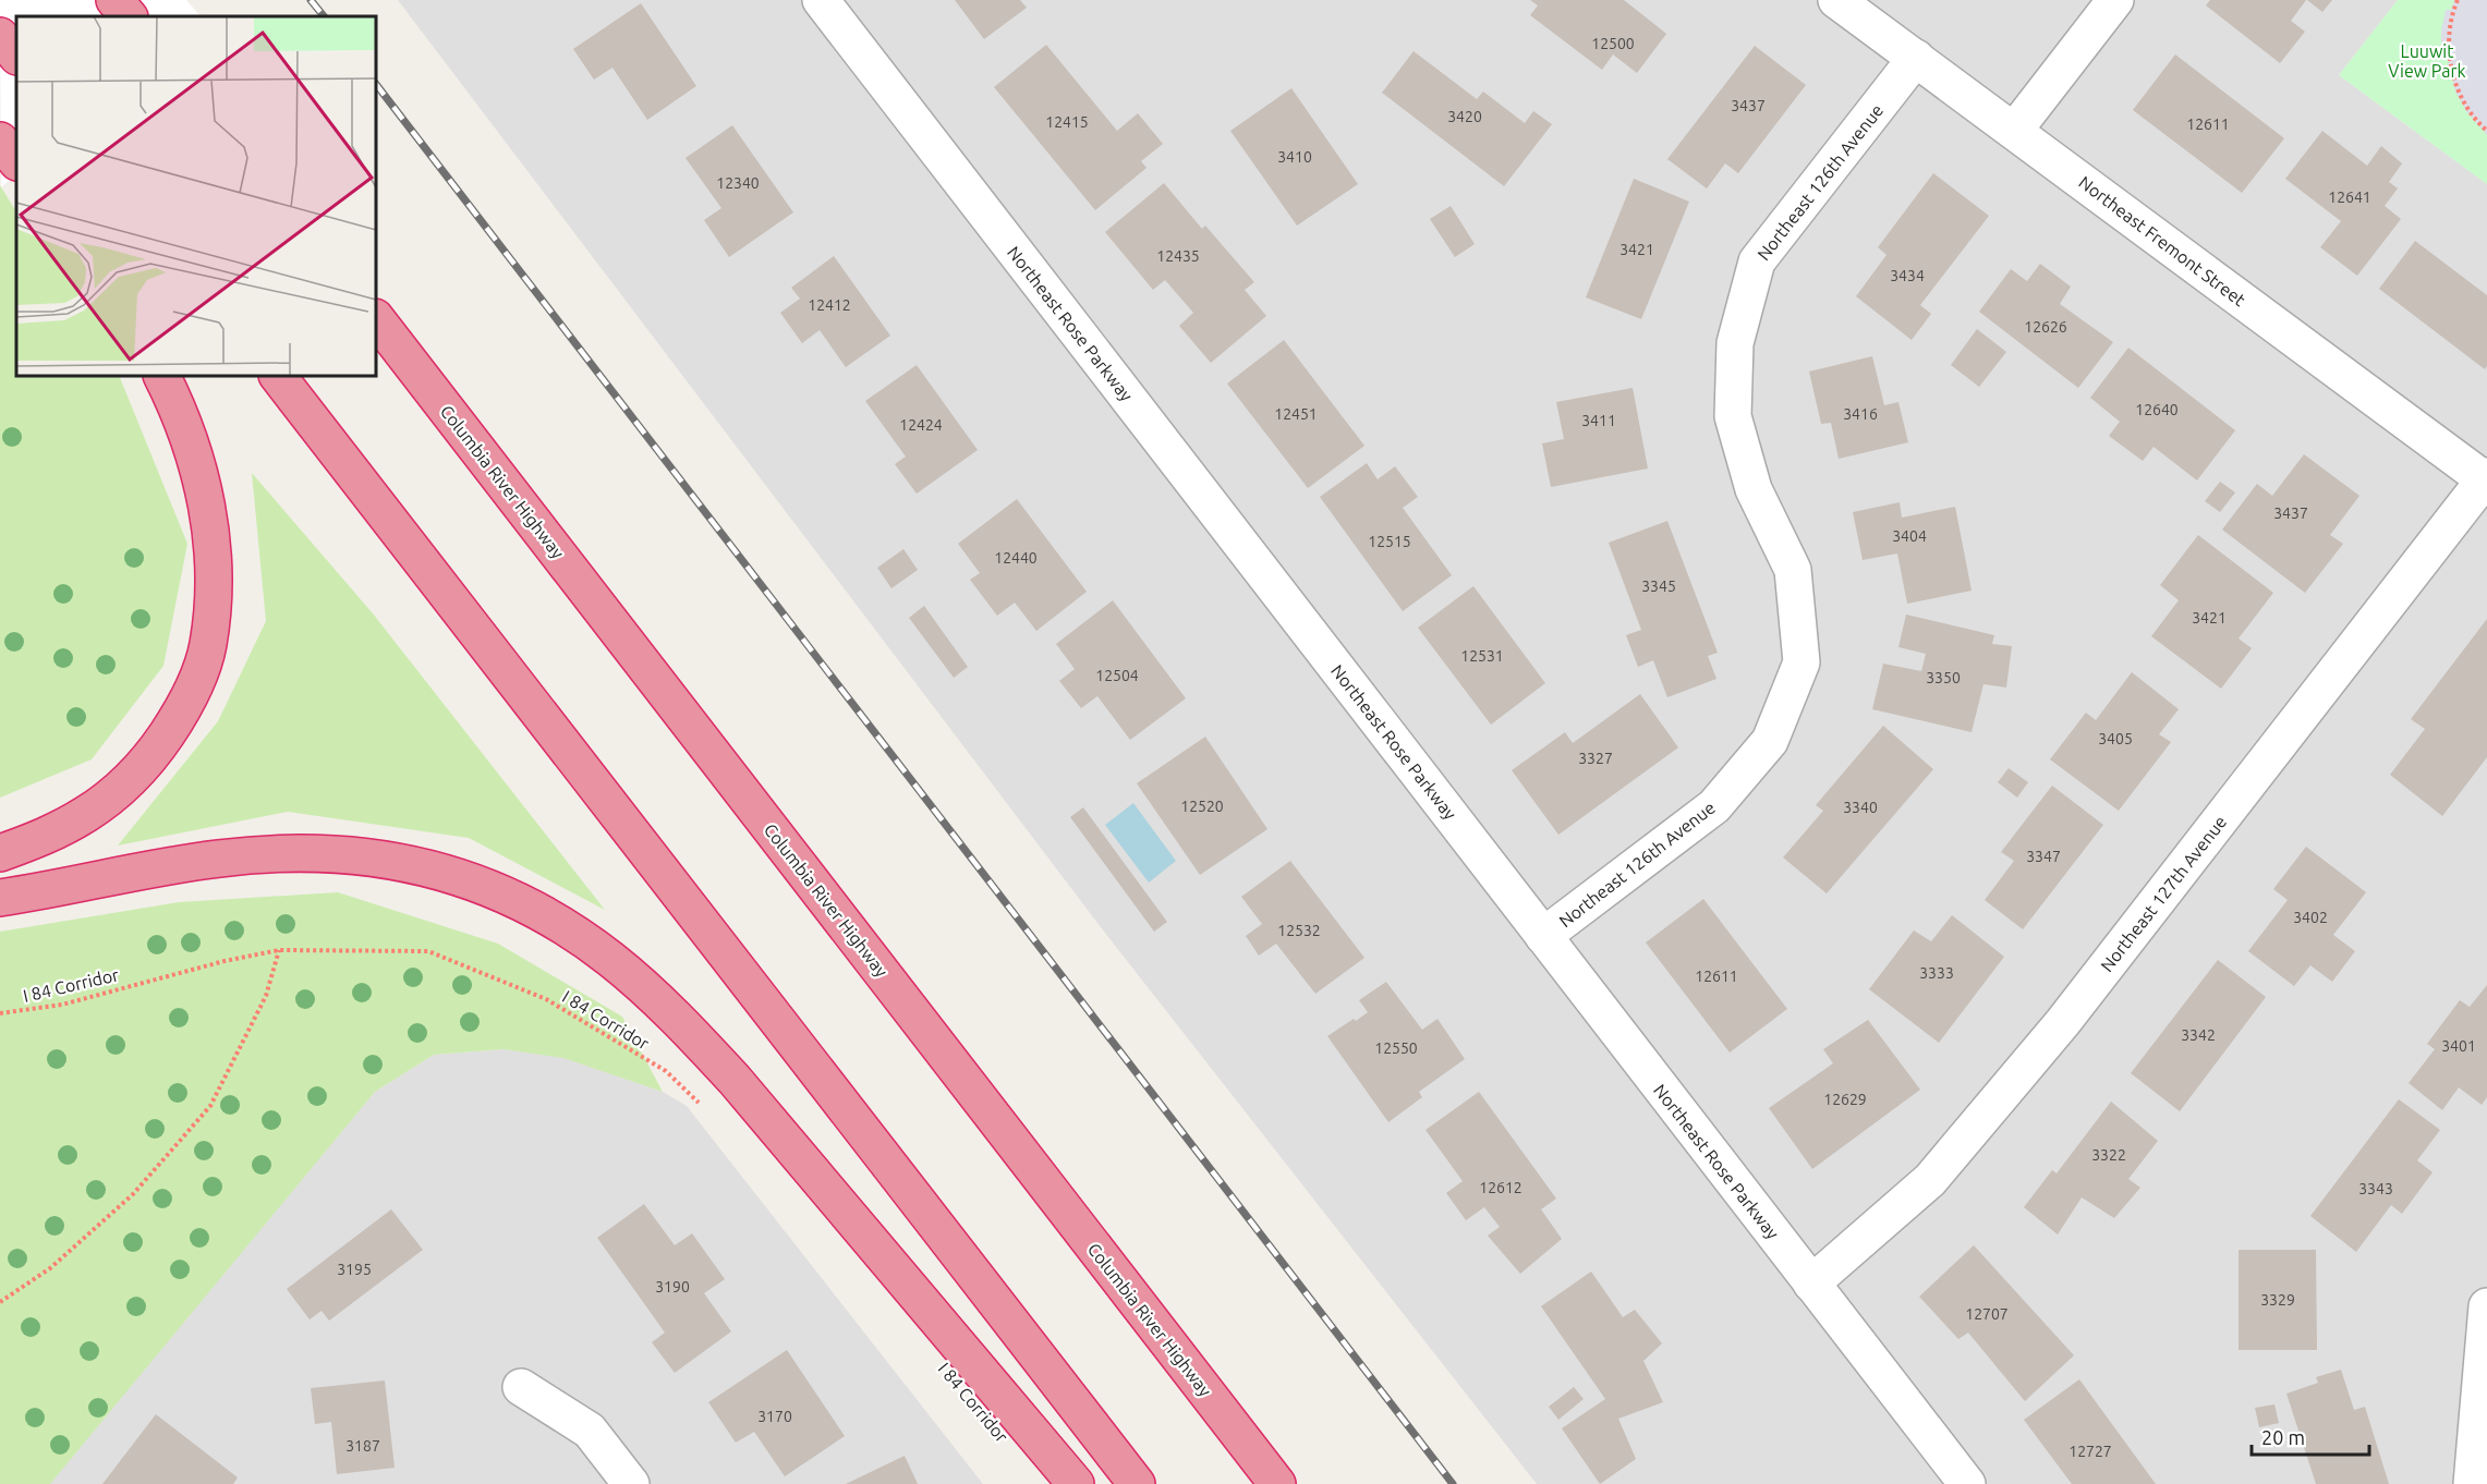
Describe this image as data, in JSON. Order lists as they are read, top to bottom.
{
  "streets": {
    "highway": ["Columbia River Highway"],
    "street": [
      "Northeast 126th Avenue",
      "Northeast Fremont Street",
      "Northeast Rose Parkway",
      "Northeast 127th Avenue"
    ],
    "path": ["I 84 Corridor"]
  },
  "crossings": [
    ["Northeast 126th Avenue", "Northeast Fremont Street"],
    ["Northeast 126th Avenue", "Northeast Rose Parkway"],
    ["Northeast Fremont Street", "Northeast 127th Avenue"],
    ["Northeast Rose Parkway", "Northeast 127th Avenue"]
  ],
  "parks": ["Luuwit View Park"],
  "house_numbers": [
    "12500",
    "3437",
    "3420",
    "12415",
    "12611",
    "3410",
    "12340",
    "12641",
    "3421",
    "12435",
    "3434",
    "12412",
    "12626",
    "12640",
    "12451",
    "3416",
    "3411",
    "12424",
    "3437",
    "3404",
    "12515",
    "12440",
    "3345",
    "3421",
    "12531",
    "12504",
    "3350",
    "3405",
    "3327",
    "12520",
    "3340",
    "3347",
    "3402",
    "12532",
    "3333",
    "12611",
    "3342",
    "3401",
    "12550",
    "12629",
    "3322",
    "12612",
    "3343",
    "3195",
    "3190",
    "3329",
    "12707",
    "3170",
    "3187",
    "12727"
  ],
  "scale_bar": "20 m"
}
